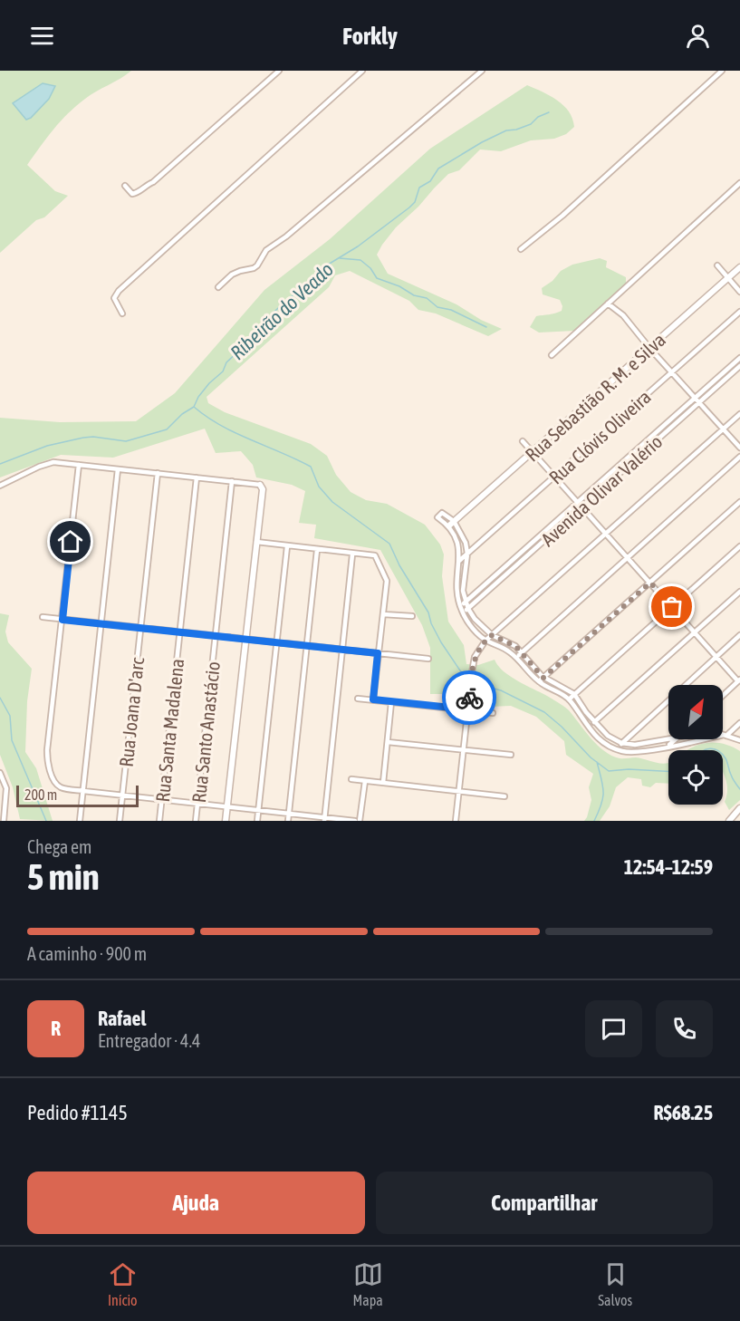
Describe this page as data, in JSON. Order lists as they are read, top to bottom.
{
  "streets": {
    "street": [
      "Rua Sebastião R. M. e Silva",
      "Rua Clóvis Oliveira",
      "Avenida Olivar Valério",
      "Rua Joana D'arc",
      "Rua Santa Madalena",
      "Rua Santo Anastácio"
    ]
  },
  "water": ["Ribeirão do Veado"],
  "scale_bar": "200 m",
  "north": "top right",
  "page": {
    "header": "Forkly",
    "scale": "200 m",
    "heading": ["5 min", "Chega em", "12:54–12:59"],
    "panel": [
      "Rafael",
      "Entregador · 4.4",
      "Pedido #1145",
      "R$68.25"
    ],
    "bar": "A caminho · 900 m",
    "round": "R",
    "buttons": ["Ajuda", "Compartilhar"],
    "tabs": ["Início", "Mapa", "Salvos"]
  }
}
